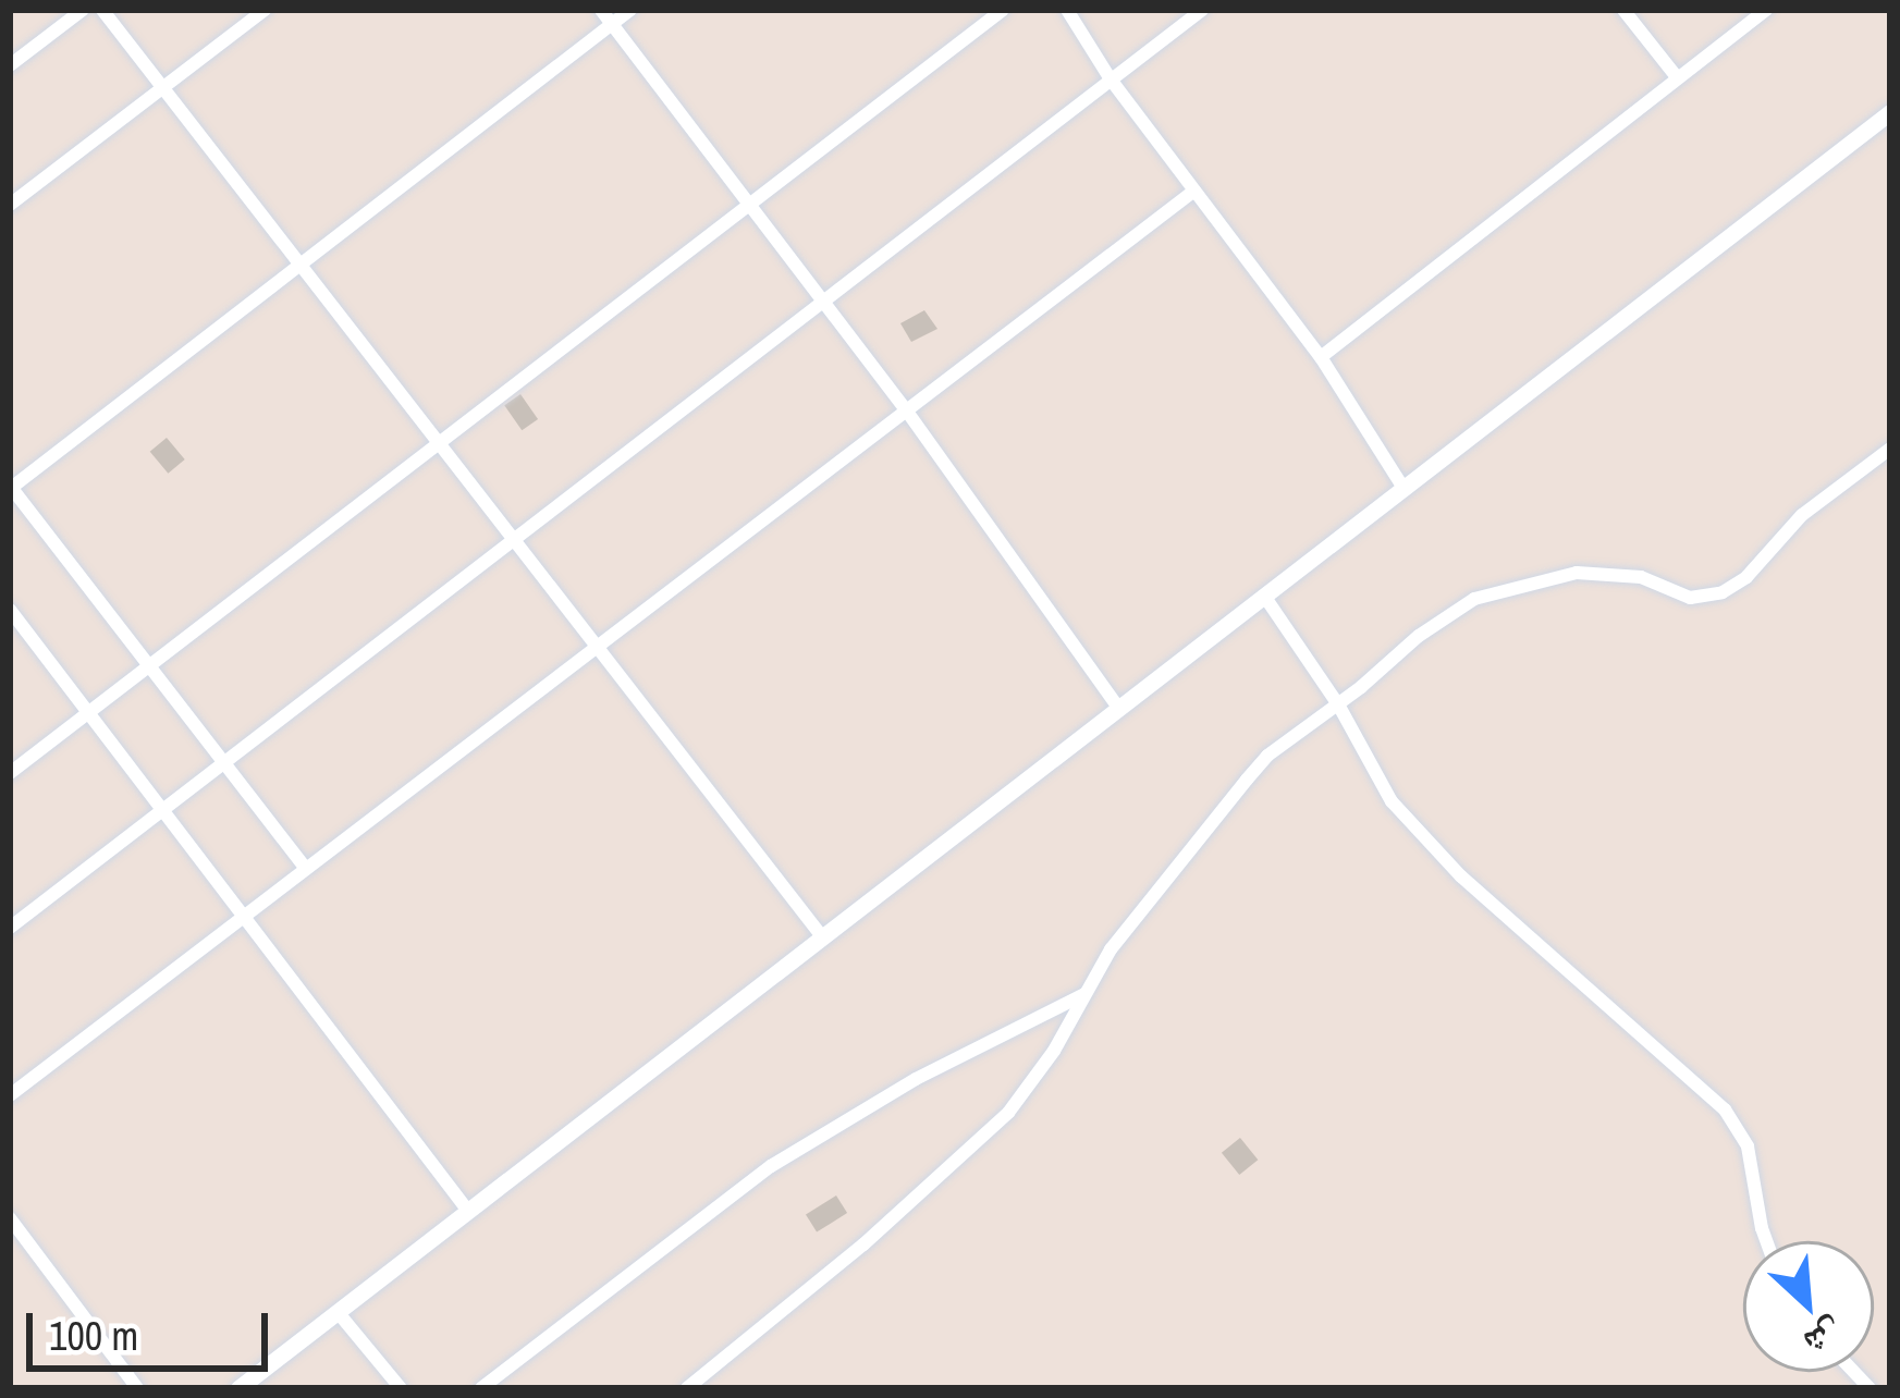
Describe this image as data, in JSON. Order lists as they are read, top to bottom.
{
  "scale_bar": "100 m",
  "north": "bottom right"
}
